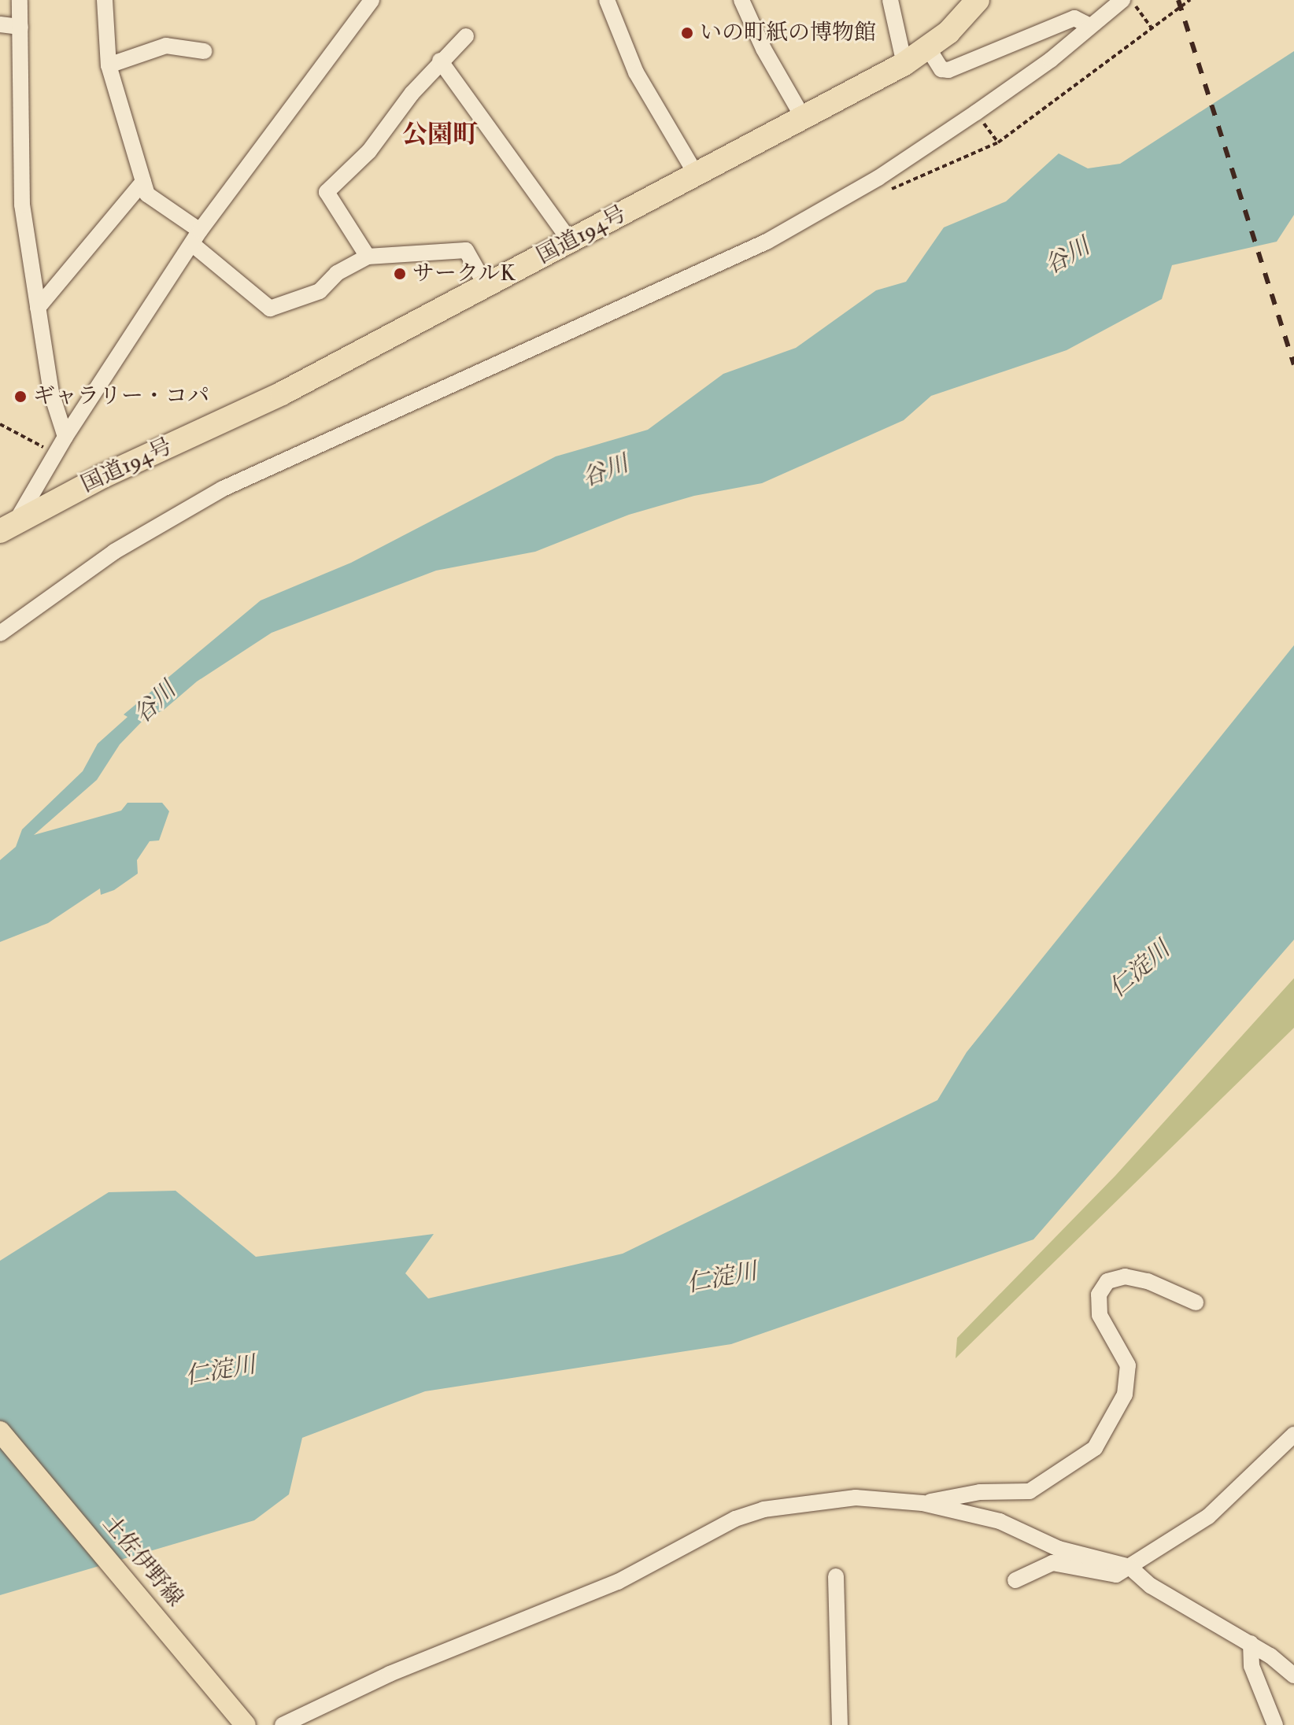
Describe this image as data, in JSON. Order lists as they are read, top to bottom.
{
  "streets": {
    "highway": ["国道194号"],
    "main road": ["土佐伊野線"]
  },
  "districts": ["公園町"],
  "water": ["谷川", "仁淀川"],
  "places": ["いの町紙の博物館", "サークルK", "ギャラリー・コパ"]
}
